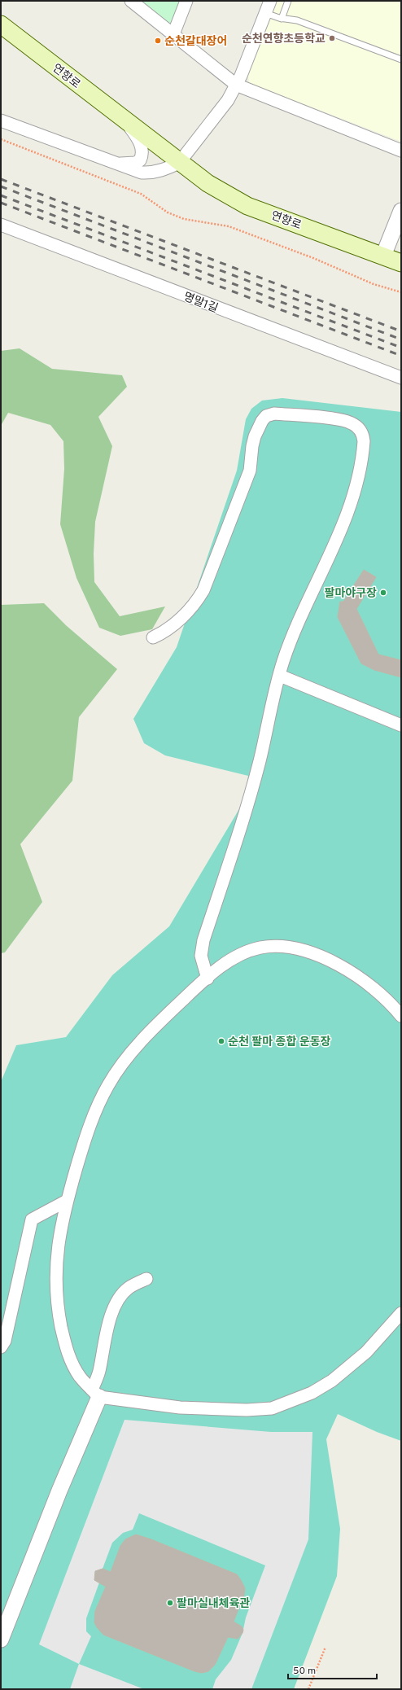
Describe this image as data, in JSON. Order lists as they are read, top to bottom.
{
  "streets": {
    "main road": ["연향로"],
    "street": ["명말1길"]
  },
  "places": [
    "순천연향초등학교",
    "순천갈대장어",
    "팔마야구장",
    "순천 팔마 종합 운동장",
    "팔마실내체육관"
  ],
  "scale_bar": "50 m"
}
